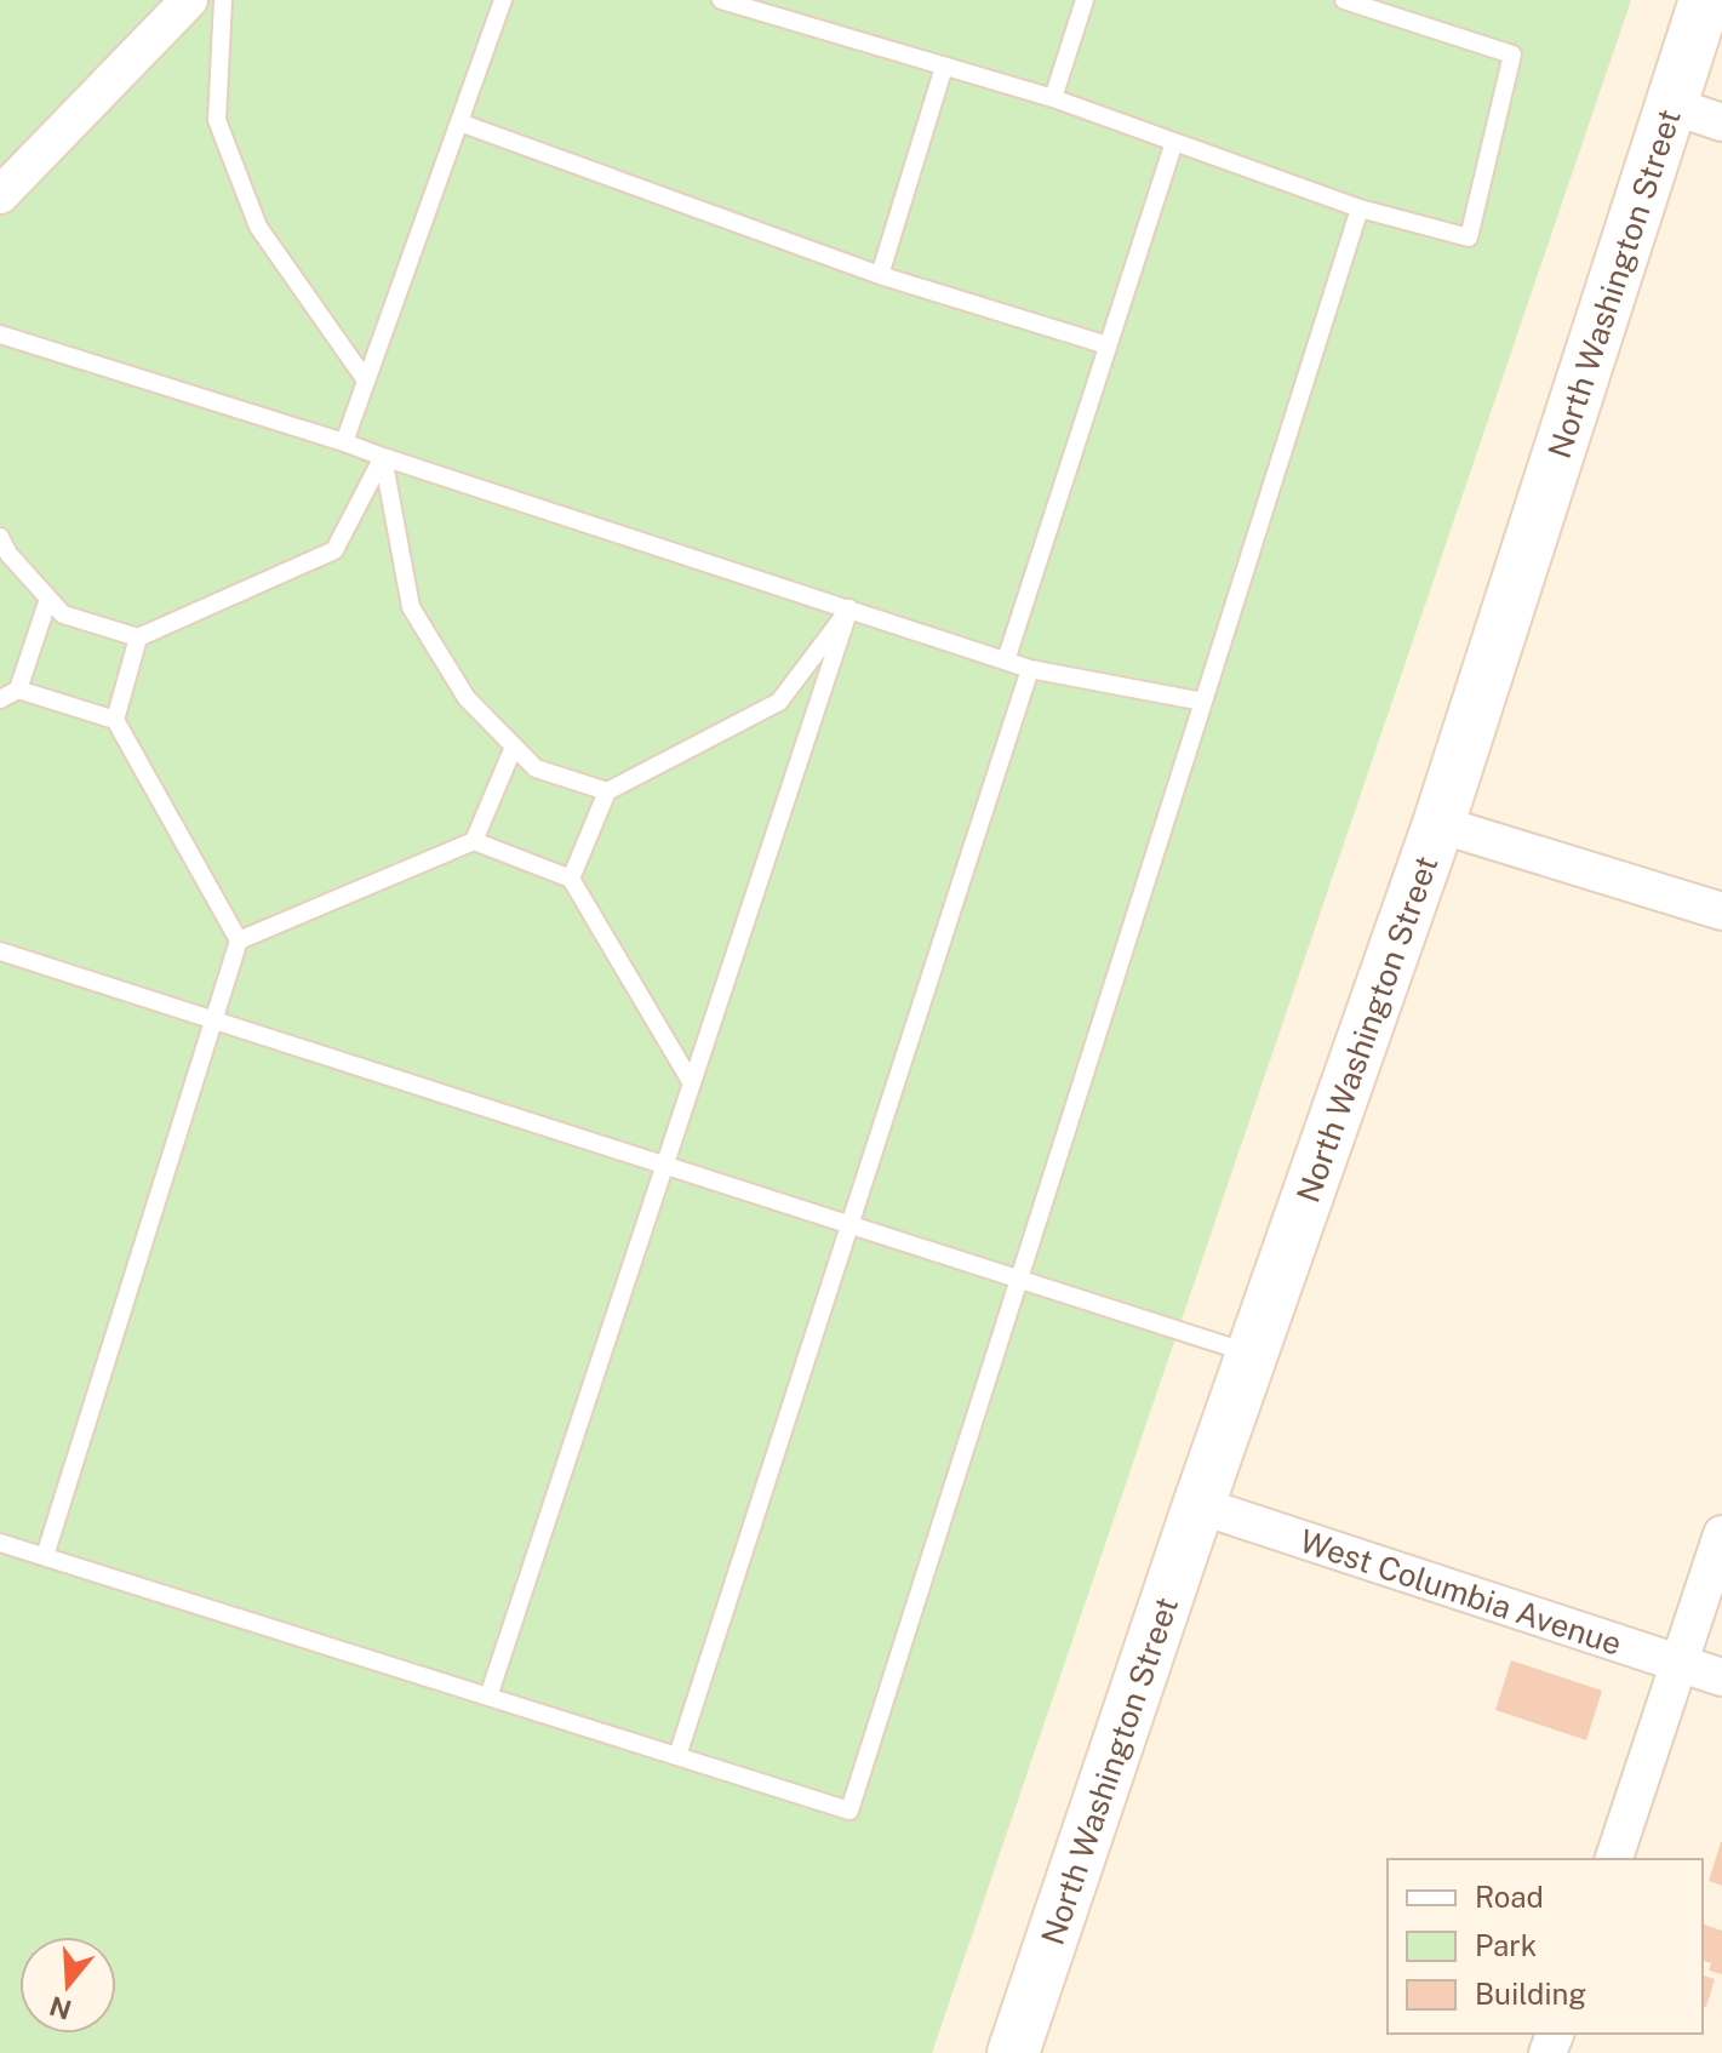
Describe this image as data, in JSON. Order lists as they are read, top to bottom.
{
  "streets": {
    "street": ["North Washington Street", "West Columbia Avenue"]
  },
  "crossings": [
    ["North Washington Street", "West Columbia Avenue"]
  ],
  "legend": ["Road", "Park", "Building"],
  "north": "bottom"
}
